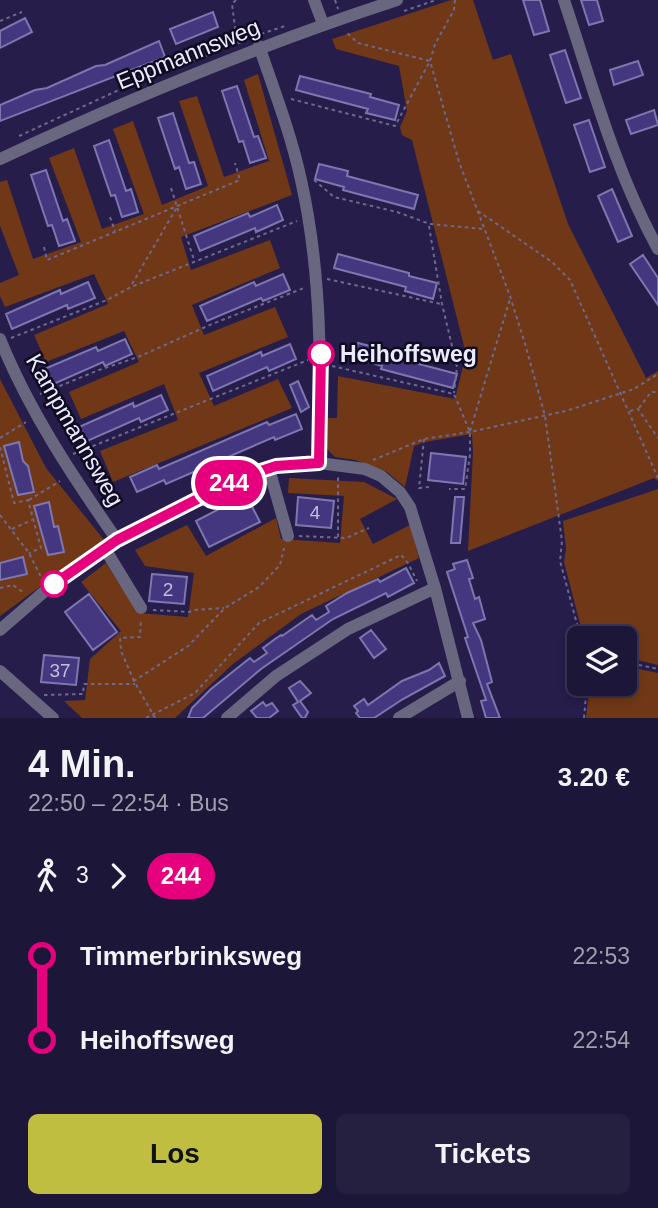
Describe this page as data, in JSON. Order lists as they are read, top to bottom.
{
  "streets": {
    "street": ["Eppmannsweg", "Kampmannsweg"]
  },
  "places": ["Heihoffsweg"],
  "lines": ["bus line 244"],
  "house_numbers": ["4", "2", "37"],
  "page": {
    "on_map": "244",
    "heading": ["4 Min.", "22:50 – 22:54 · Bus", "3.20 €"],
    "legs": ["3", "244"],
    "list": [
      {
        "name": "Timmerbrinksweg",
        "value": "22:53"
      },
      {
        "name": "Heihoffsweg",
        "value": "22:54"
      }
    ],
    "buttons": ["Los", "Tickets"]
  }
}
